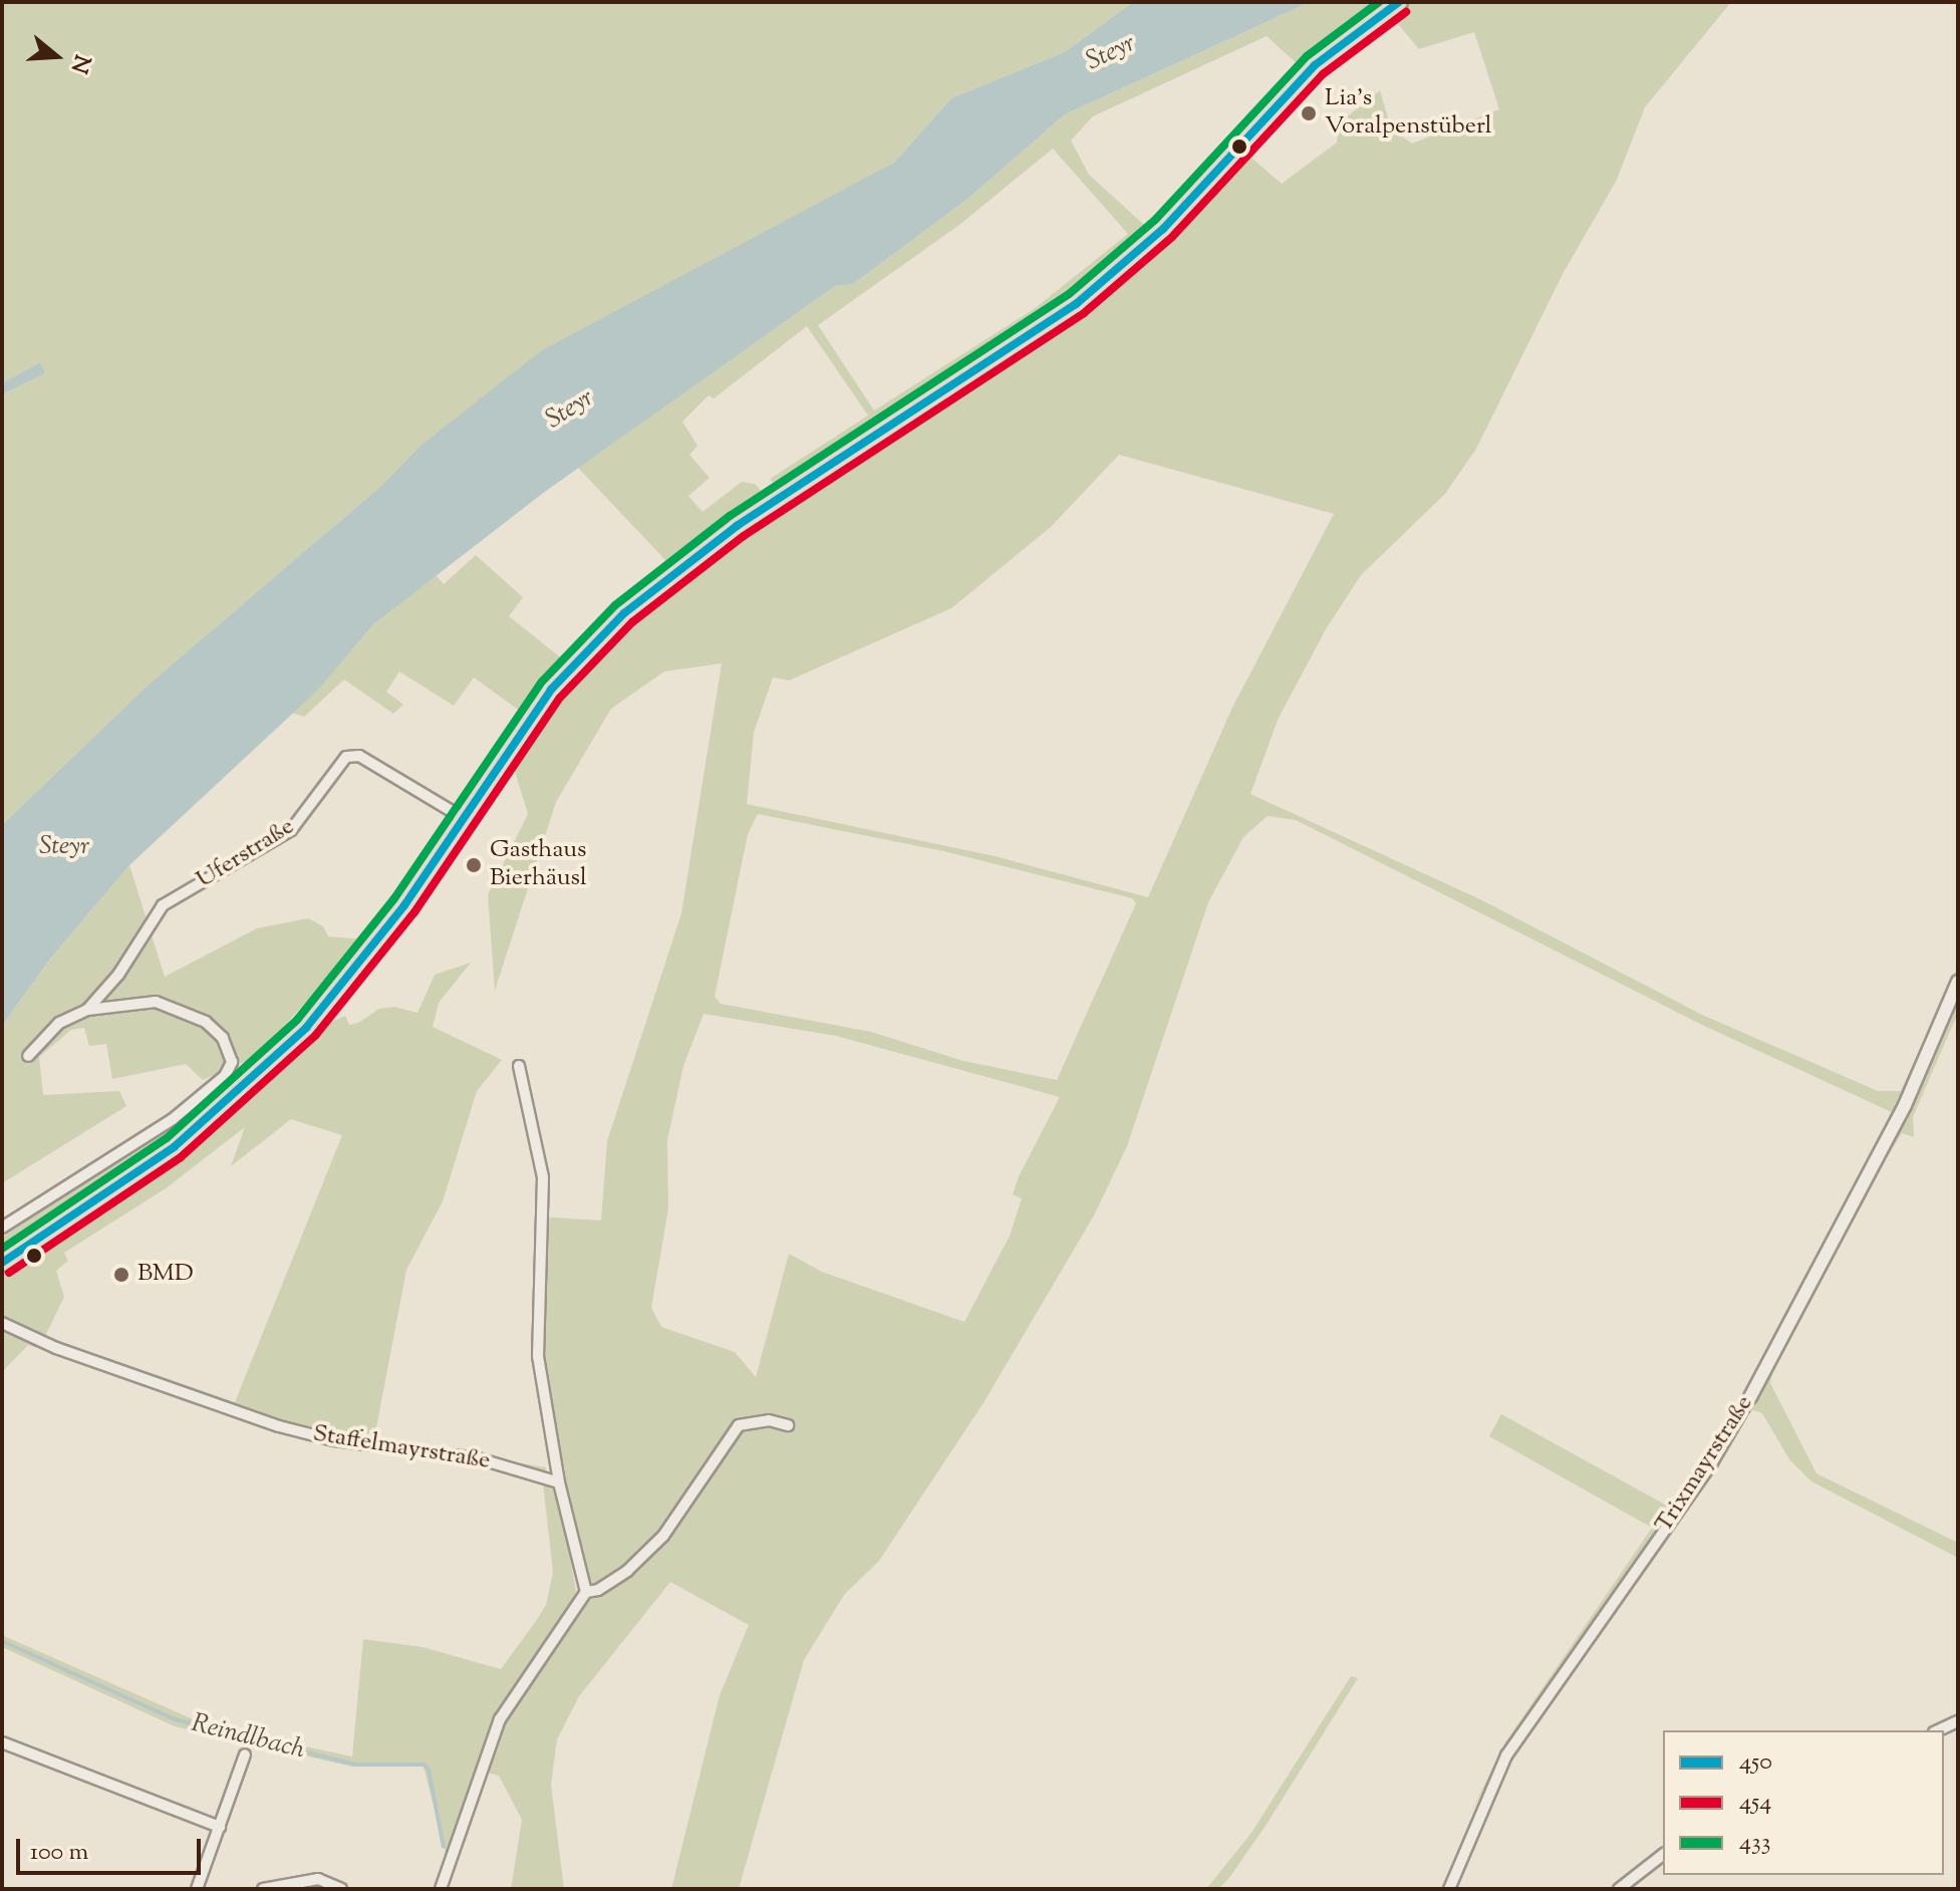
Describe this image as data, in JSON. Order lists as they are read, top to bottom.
{
  "streets": {
    "street": ["Uferstraße", "Staffelmayrstraße", "Trixmayrstraße"]
  },
  "water": ["Steyr", "Reindlbach"],
  "places": ["Lia's Voralpenstüberl", "Gasthaus Bierhäusl", "BMD"],
  "lines": ["transit line 450", "transit line 433", "transit line 454"],
  "legend": ["450", "454", "433"],
  "scale_bar": "100 m",
  "north": "right"
}
